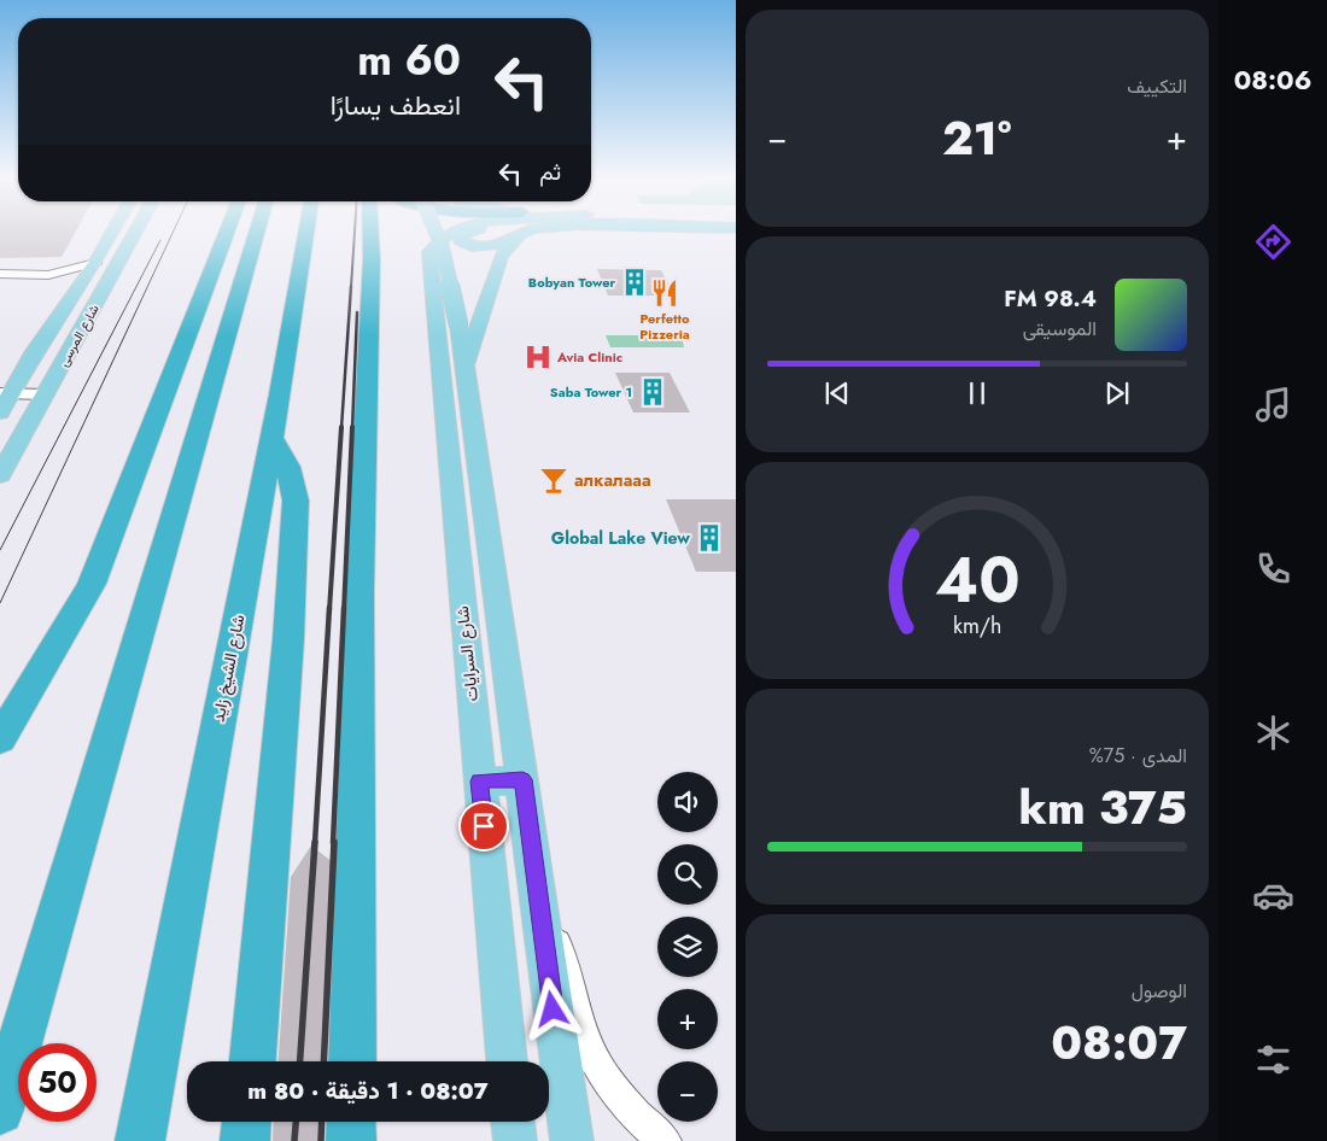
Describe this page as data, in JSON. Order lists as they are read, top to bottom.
{
  "streets": {
    "highway": ["شارع الشيخ زايد"],
    "main road": ["شارع المرسى", "شارع السرايات"]
  },
  "places": {
    "building": ["Bobyan Tower", "Saba Tower 1", "Global Lake View"],
    "restaurant": ["Perfetto Pizzeria"],
    "hospital": ["Avia Clinic"],
    "bar": ["алкалааа"]
  },
  "page": {
    "tabs": "08:06",
    "tile": [
      "التكييف",
      ["المدى · 75%", "375 km"],
      ["الوصول", "08:07"]
    ],
    "turn": ["60 m", "انعطف يسارًا"],
    "heat": ["−", "21°", "+"],
    "then": "ثم",
    "song": ["98.4 FM", "الموسيقى"],
    "map_buttons": ["+", "−"],
    "limit": "50",
    "trip": "08:07 · 1 دقيقة · 80 m",
    "gauge": ["40", "km/h"]
  }
}
